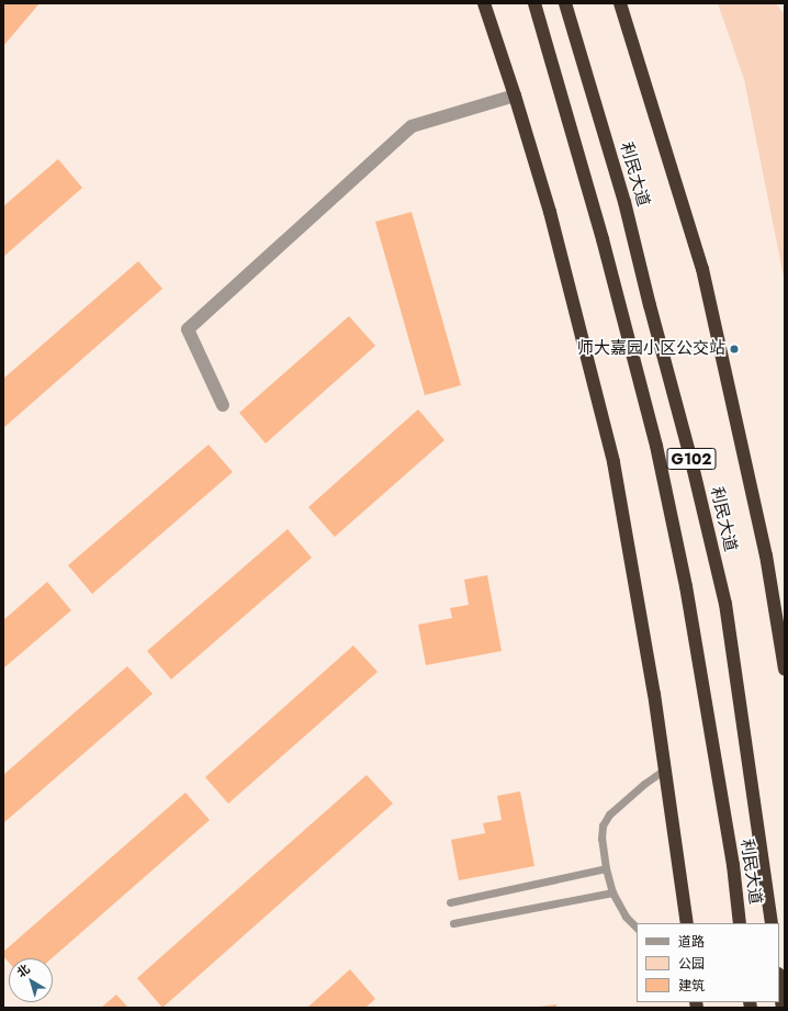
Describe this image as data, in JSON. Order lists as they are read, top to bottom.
{
  "streets": {
    "highway": ["利民大道", "G102"]
  },
  "places": ["师大嘉园小区公交站"],
  "legend": ["道路", "公园", "建筑"],
  "north": "top left"
}
